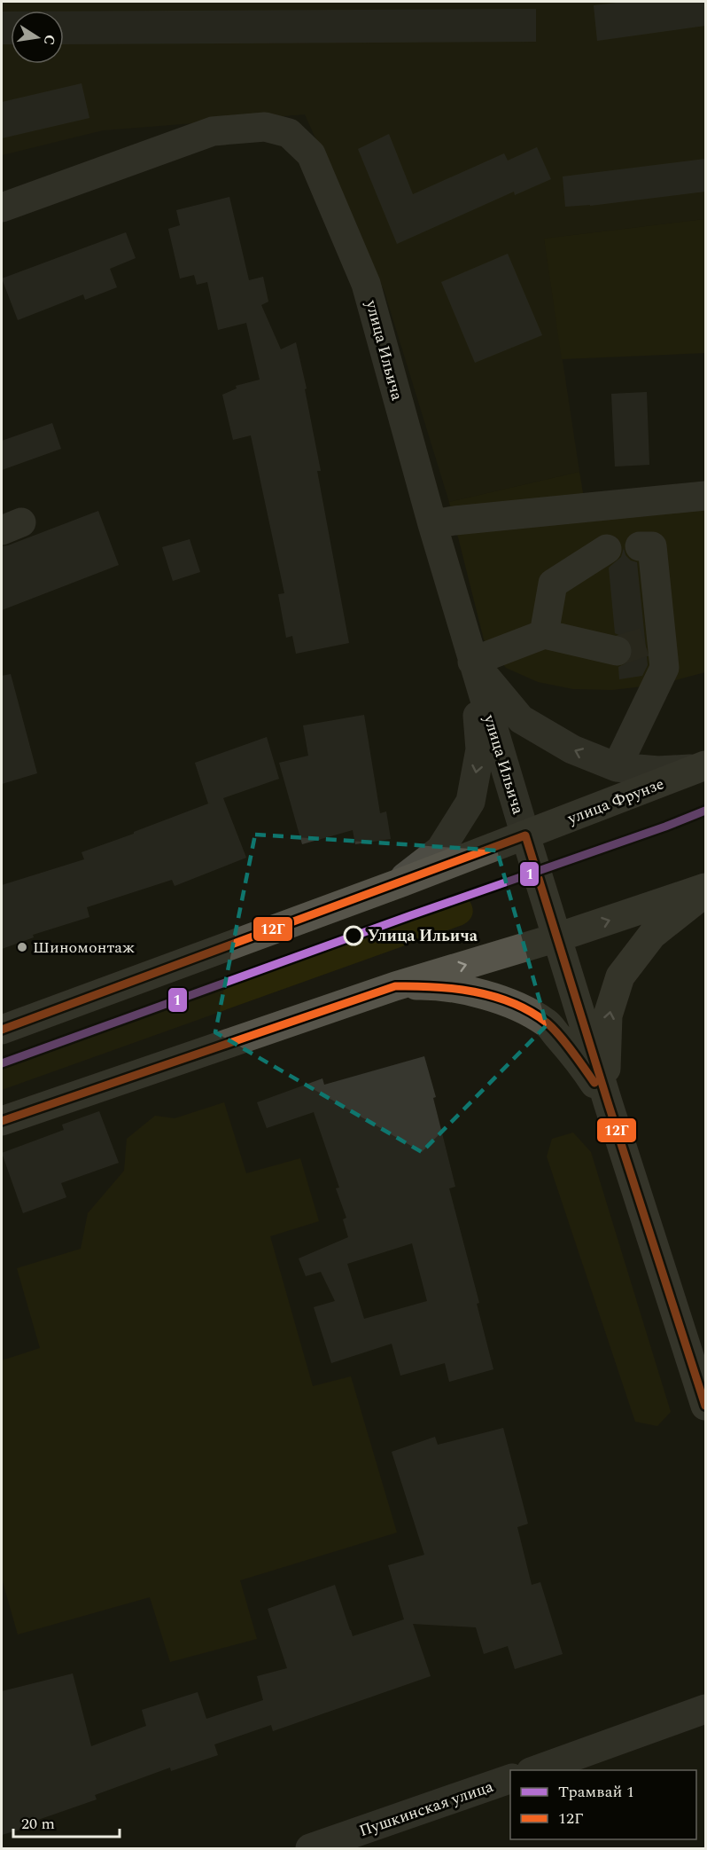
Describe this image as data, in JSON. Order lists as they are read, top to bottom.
{
  "streets": {
    "main road": ["улица Ильича", "улица Фрунзе"],
    "street": ["Пушкинская улица"]
  },
  "crossings": [
    ["улица Ильича", "улица Фрунзе"]
  ],
  "places": ["Улица Ильича", "Шиномонтаж"],
  "lines": ["tram line 1", "transit line 12Г"],
  "legend": ["Трамвай 1", "12Г"],
  "scale_bar": "20 m",
  "north": "right"
}
